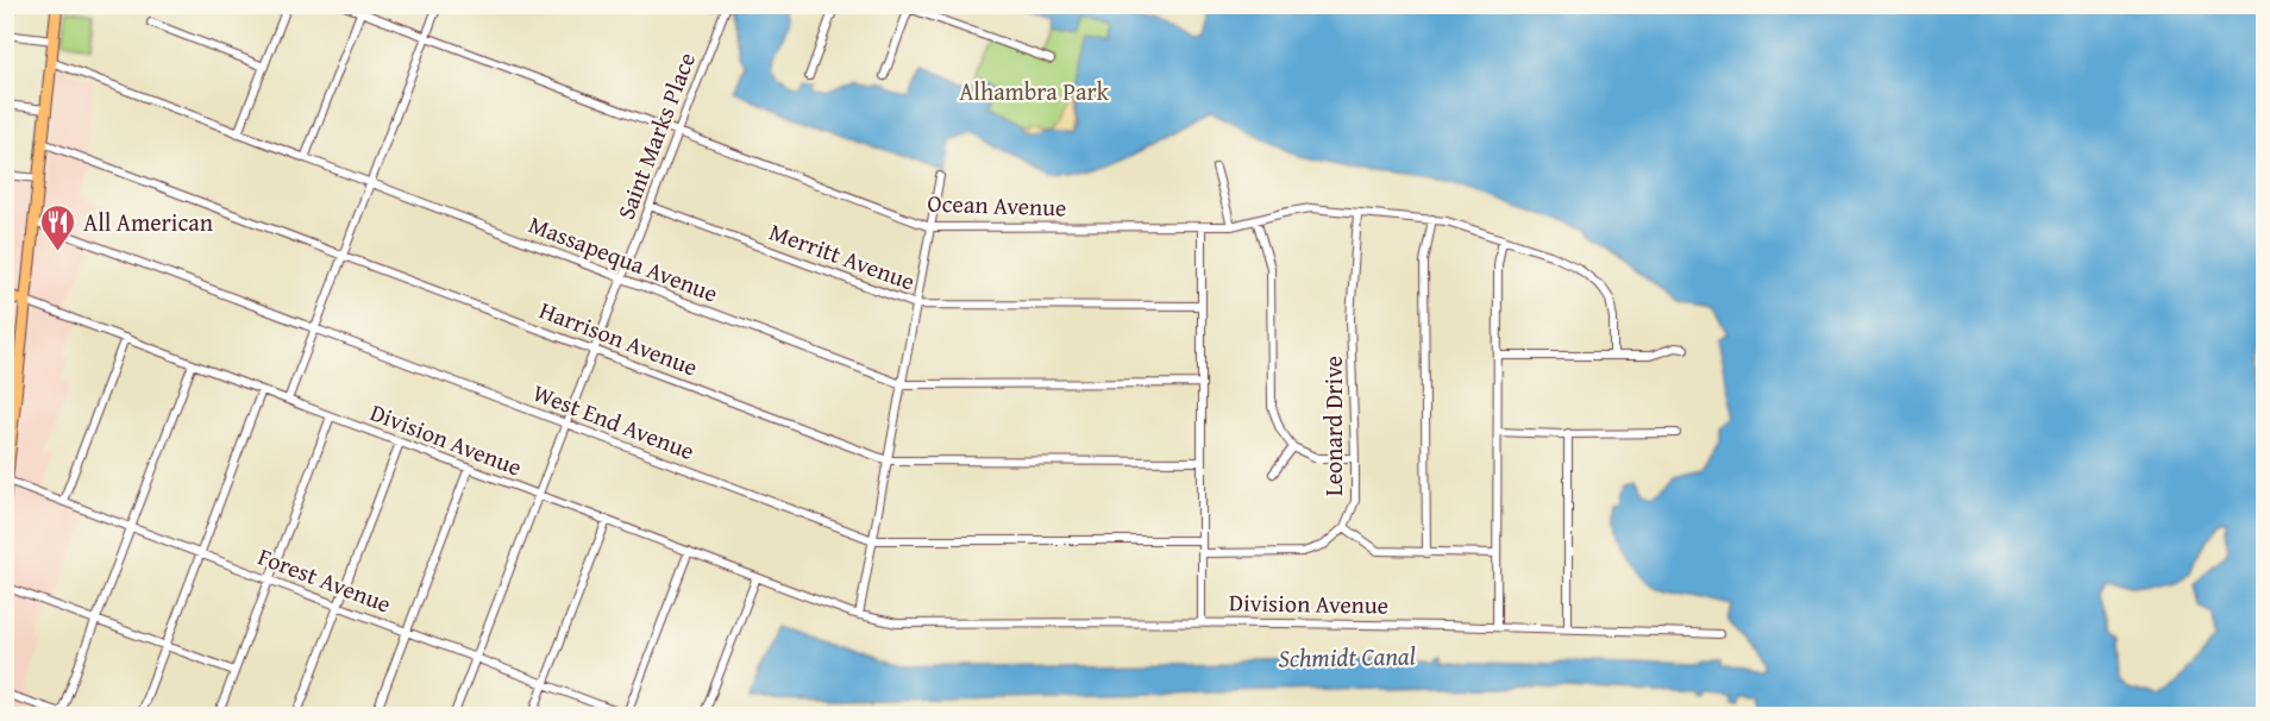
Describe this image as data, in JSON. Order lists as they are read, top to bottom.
{
  "streets": {
    "street": [
      "Saint Marks Place",
      "Ocean Avenue",
      "Merritt Avenue",
      "Massapequa Avenue",
      "Harrison Avenue",
      "West End Avenue",
      "Leonard Drive",
      "Division Avenue",
      "Forest Avenue"
    ]
  },
  "crossings": [
    ["Saint Marks Place", "Ocean Avenue"],
    ["Saint Marks Place", "Merritt Avenue"],
    ["Saint Marks Place", "Massapequa Avenue"],
    ["Saint Marks Place", "Harrison Avenue"],
    ["Saint Marks Place", "West End Avenue"],
    ["Saint Marks Place", "Division Avenue"],
    ["Saint Marks Place", "Forest Avenue"],
    ["Ocean Avenue", "Leonard Drive"]
  ],
  "water": ["Schmidt Canal"],
  "parks": ["Alhambra Park"],
  "places": {
    "restaurant": ["All American"]
  }
}
